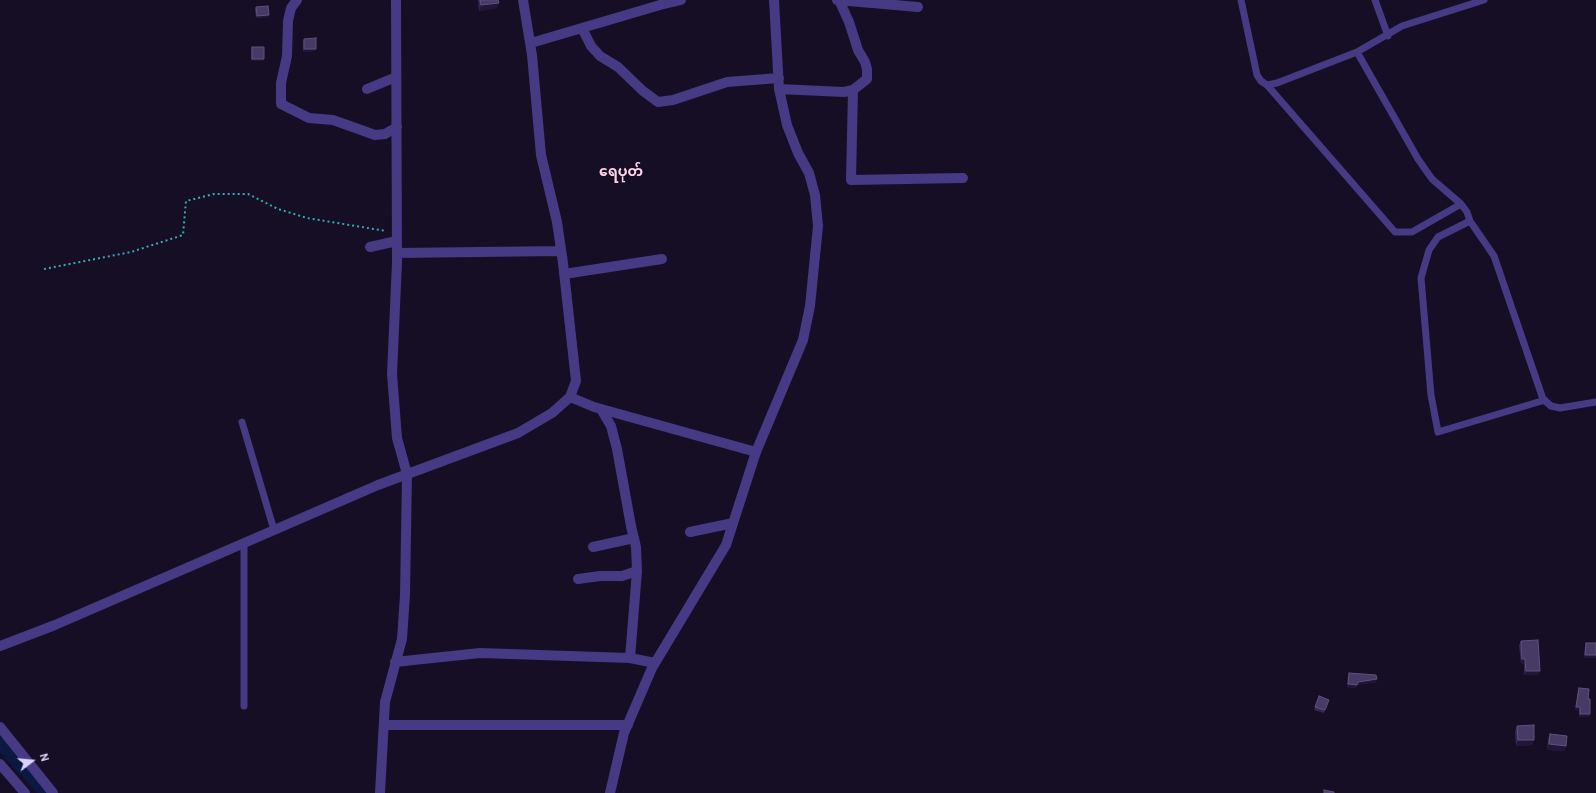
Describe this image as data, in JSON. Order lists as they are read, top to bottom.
{
  "districts": ["ရေပုတ်"],
  "north": "right"
}
